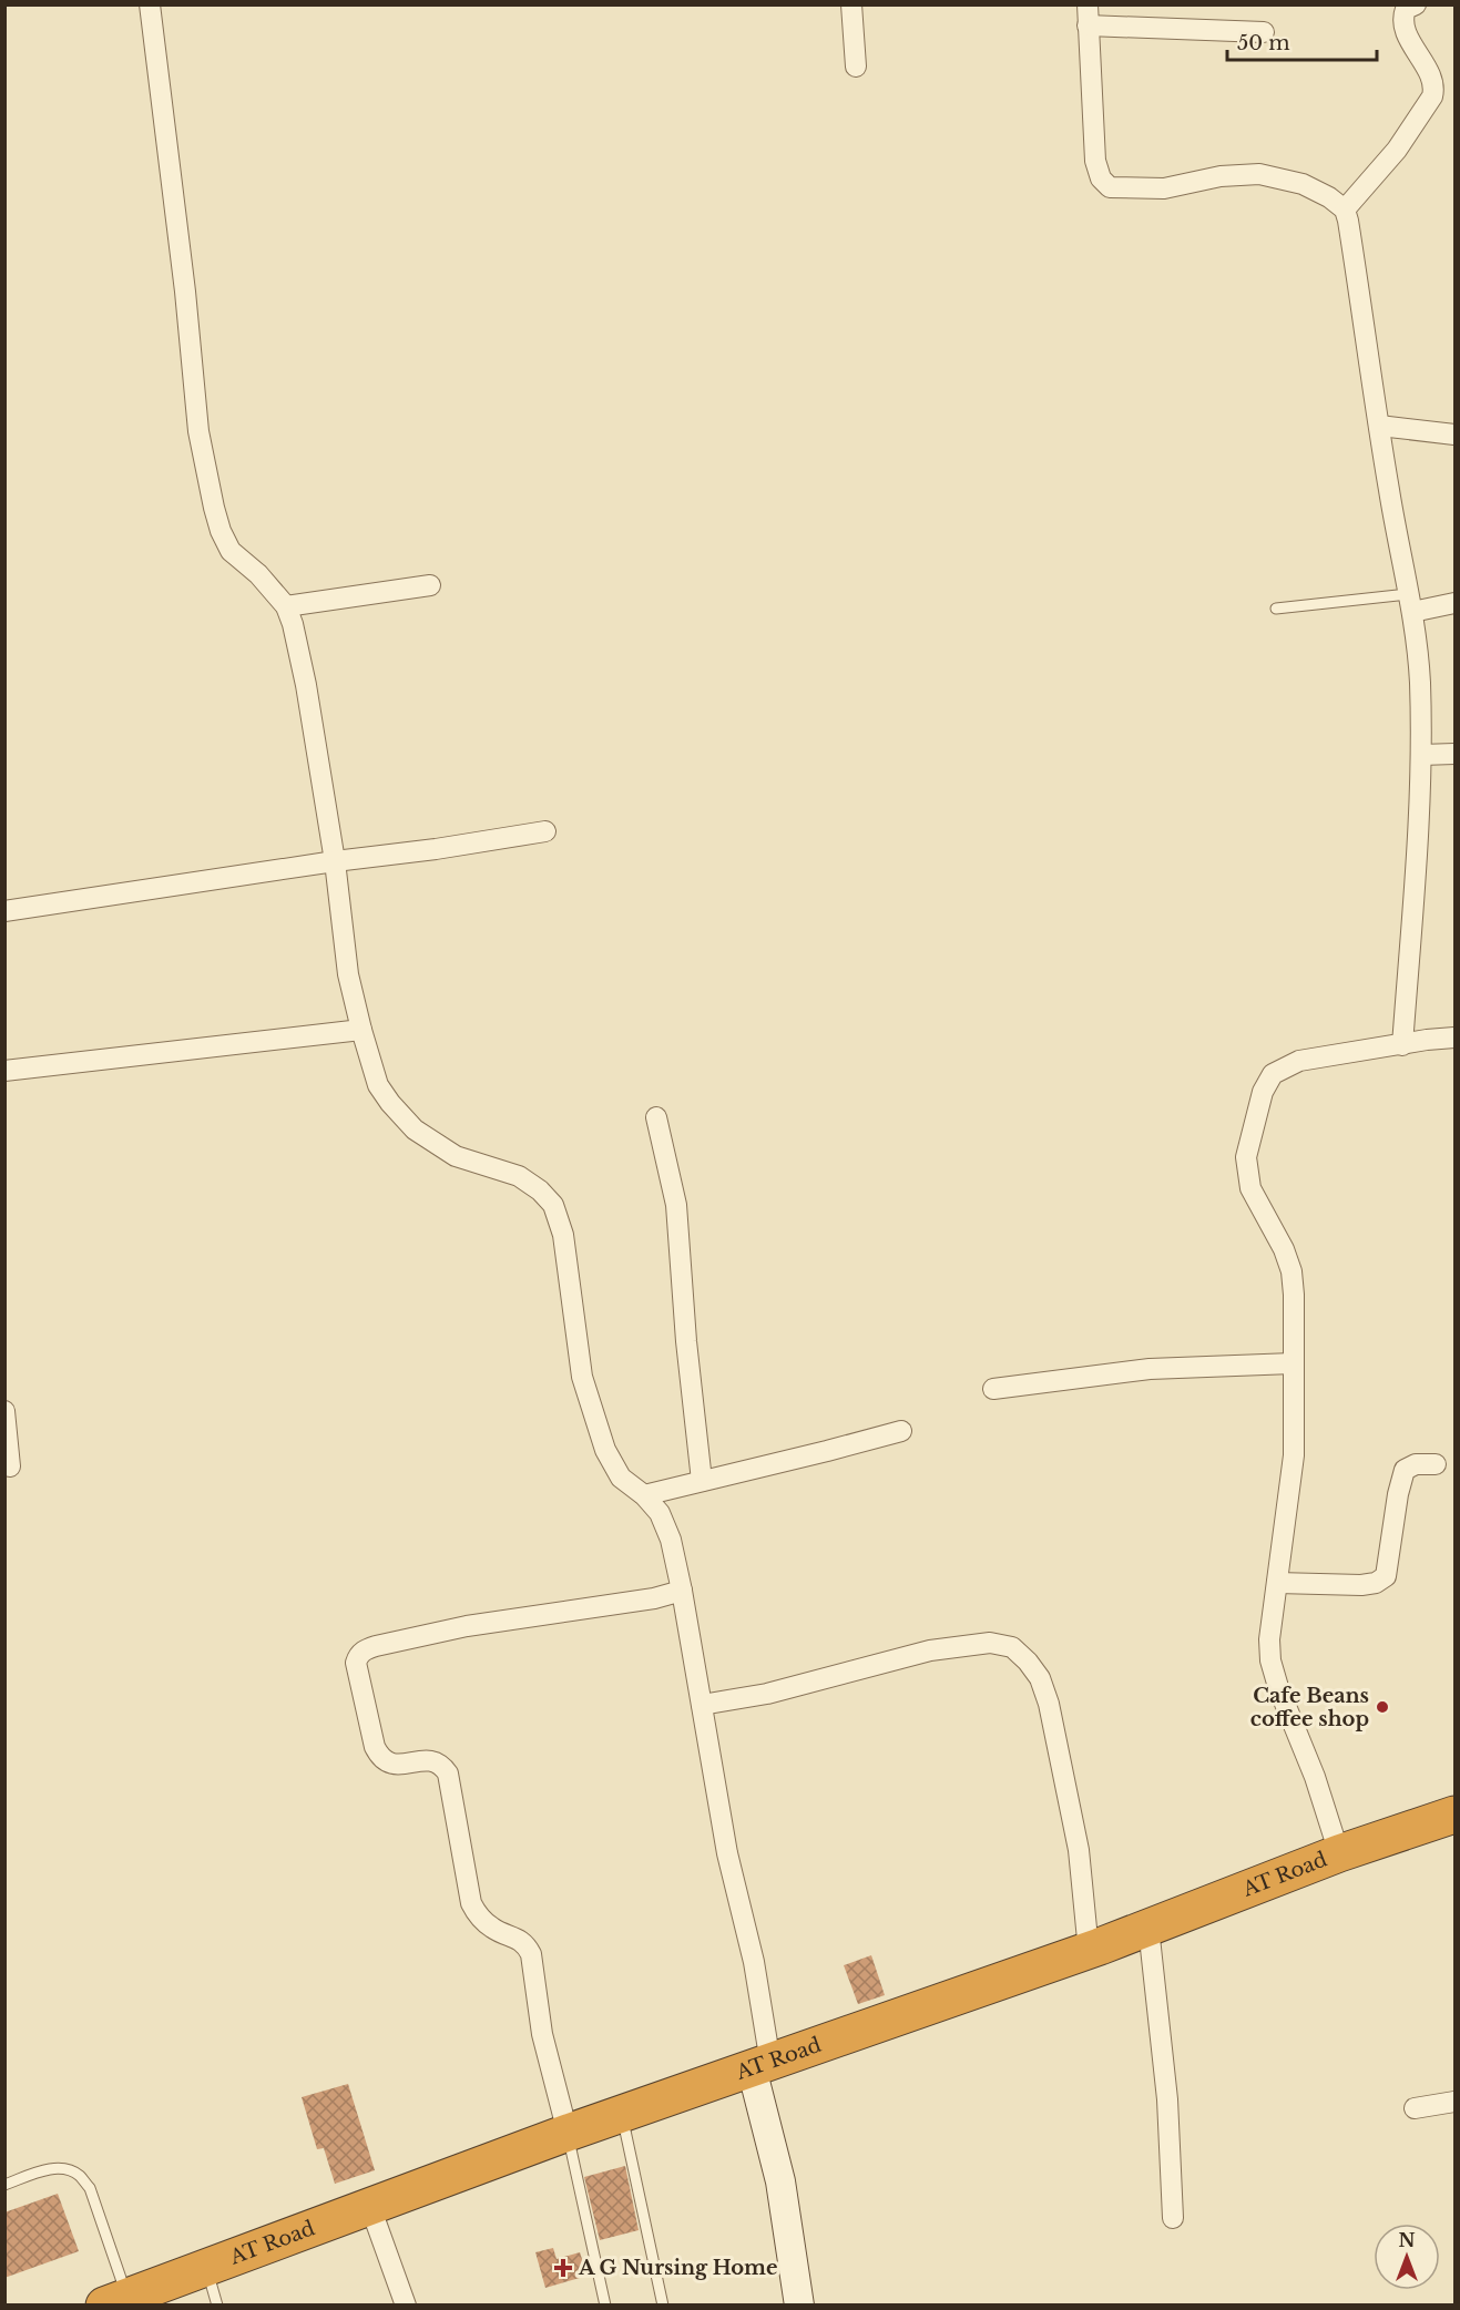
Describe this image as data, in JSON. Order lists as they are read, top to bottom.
{
  "streets": {
    "highway": ["AT Road"]
  },
  "places": {
    "other": ["Cafe Beans coffee shop"],
    "health": ["A G Nursing Home"]
  },
  "scale_bar": "50 m",
  "north": "top"
}
